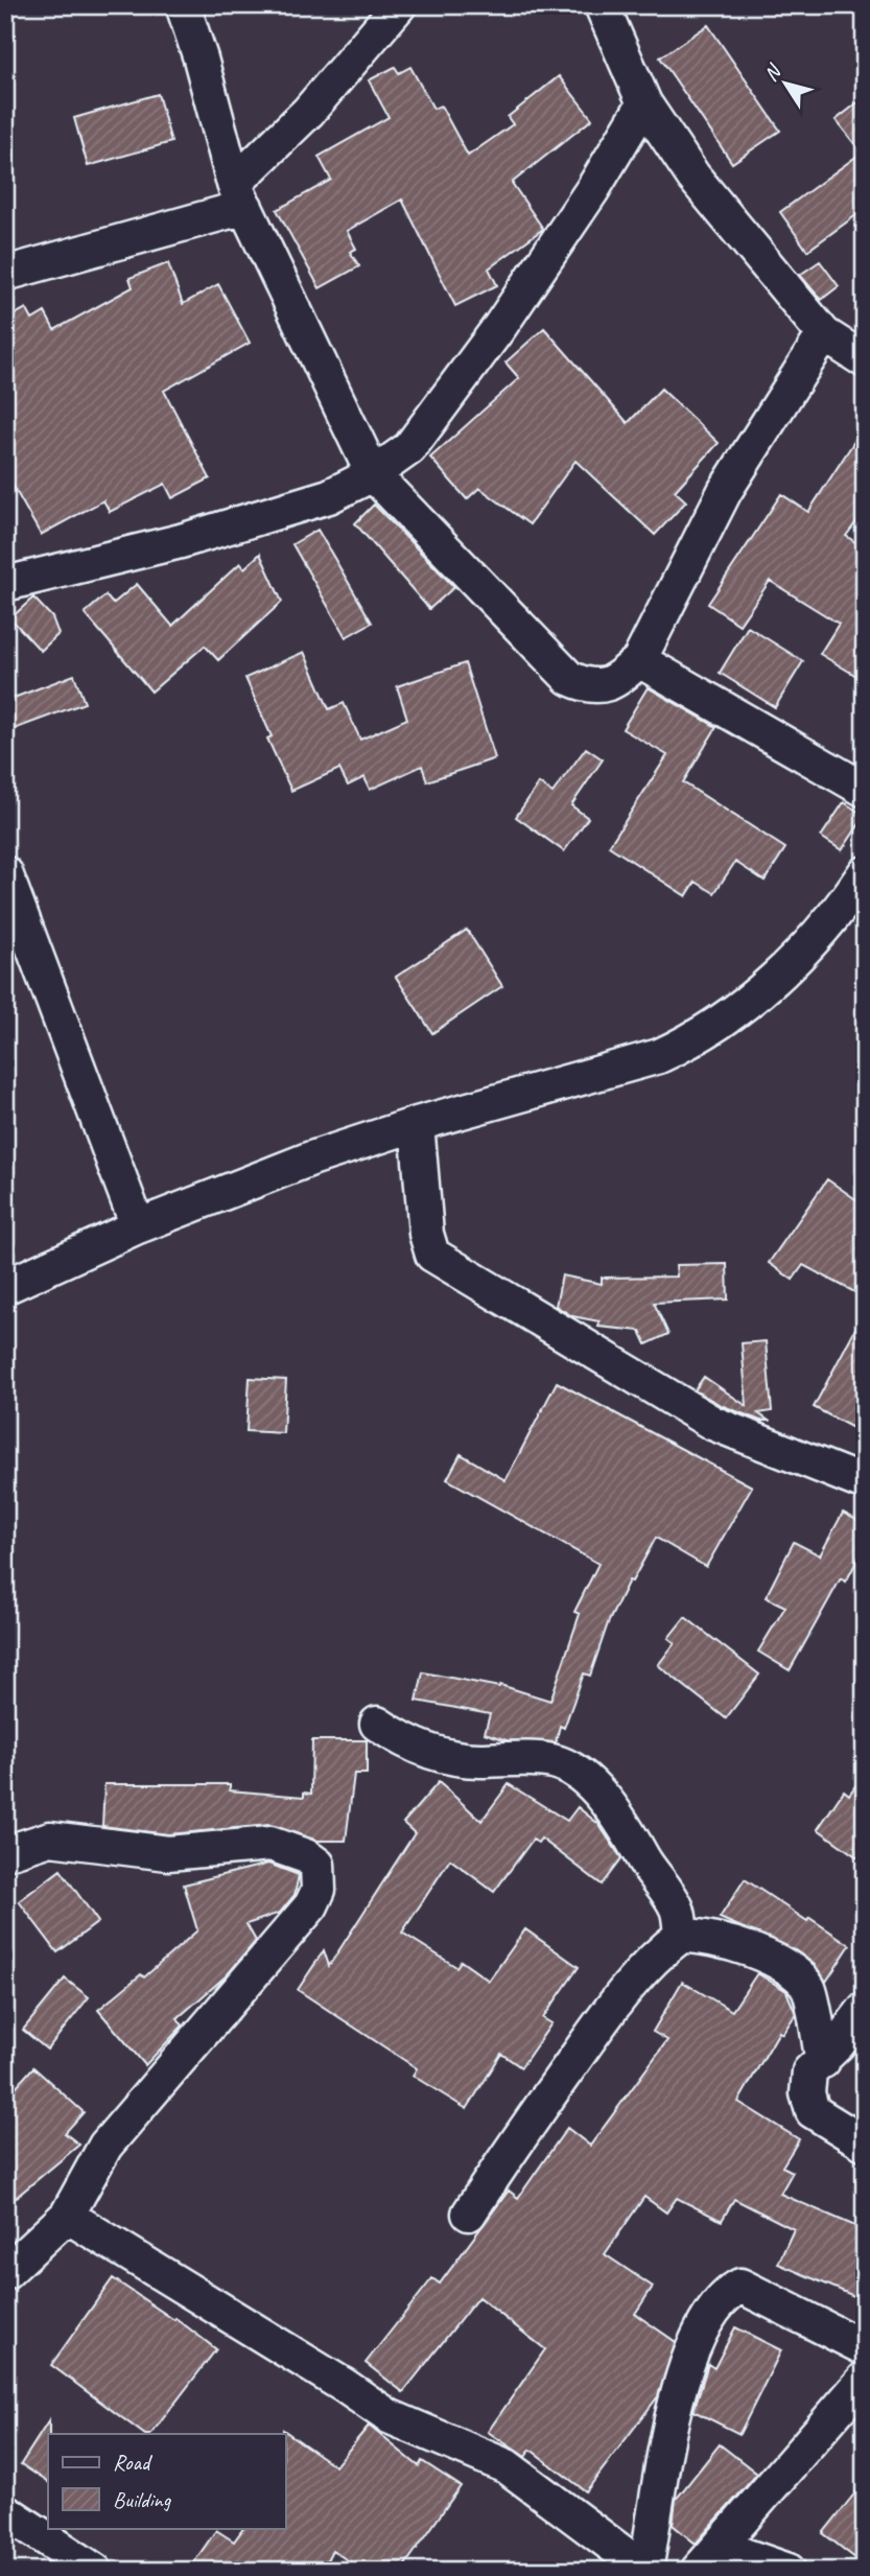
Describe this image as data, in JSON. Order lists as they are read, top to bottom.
{
  "legend": ["Road", "Building"],
  "north": "top left"
}
